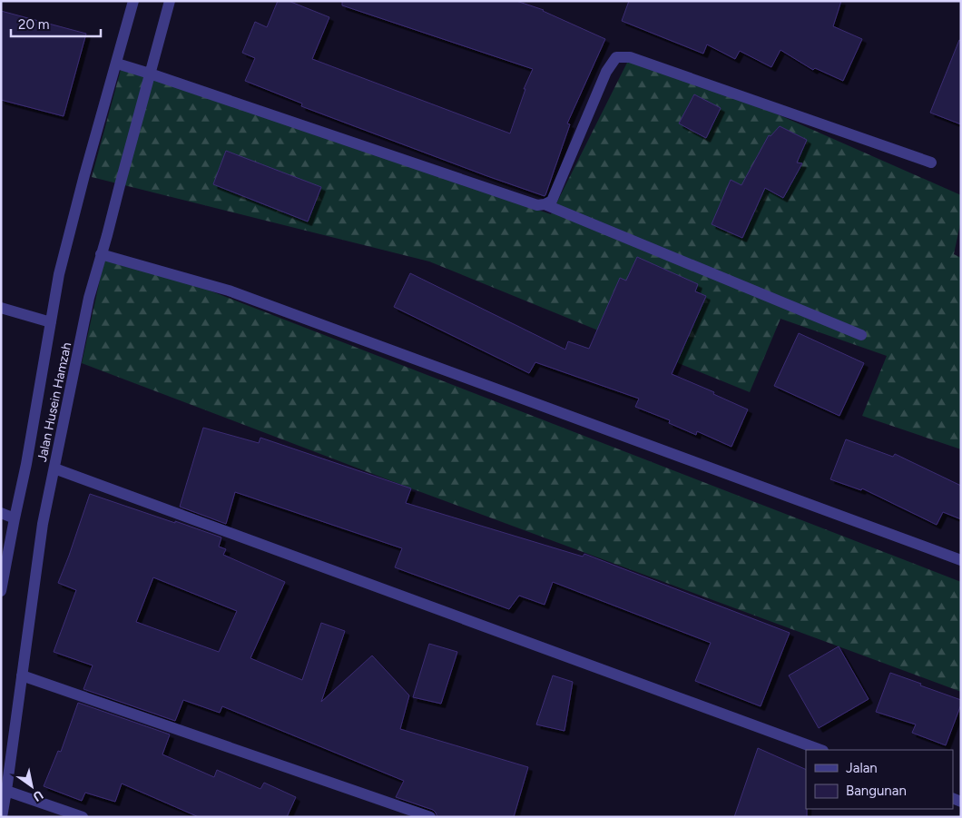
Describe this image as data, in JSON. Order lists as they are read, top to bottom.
{
  "streets": {
    "street": ["Jalan Husein Hamzah"]
  },
  "legend": ["Jalan", "Bangunan"],
  "scale_bar": "20 m",
  "north": "bottom right"
}
